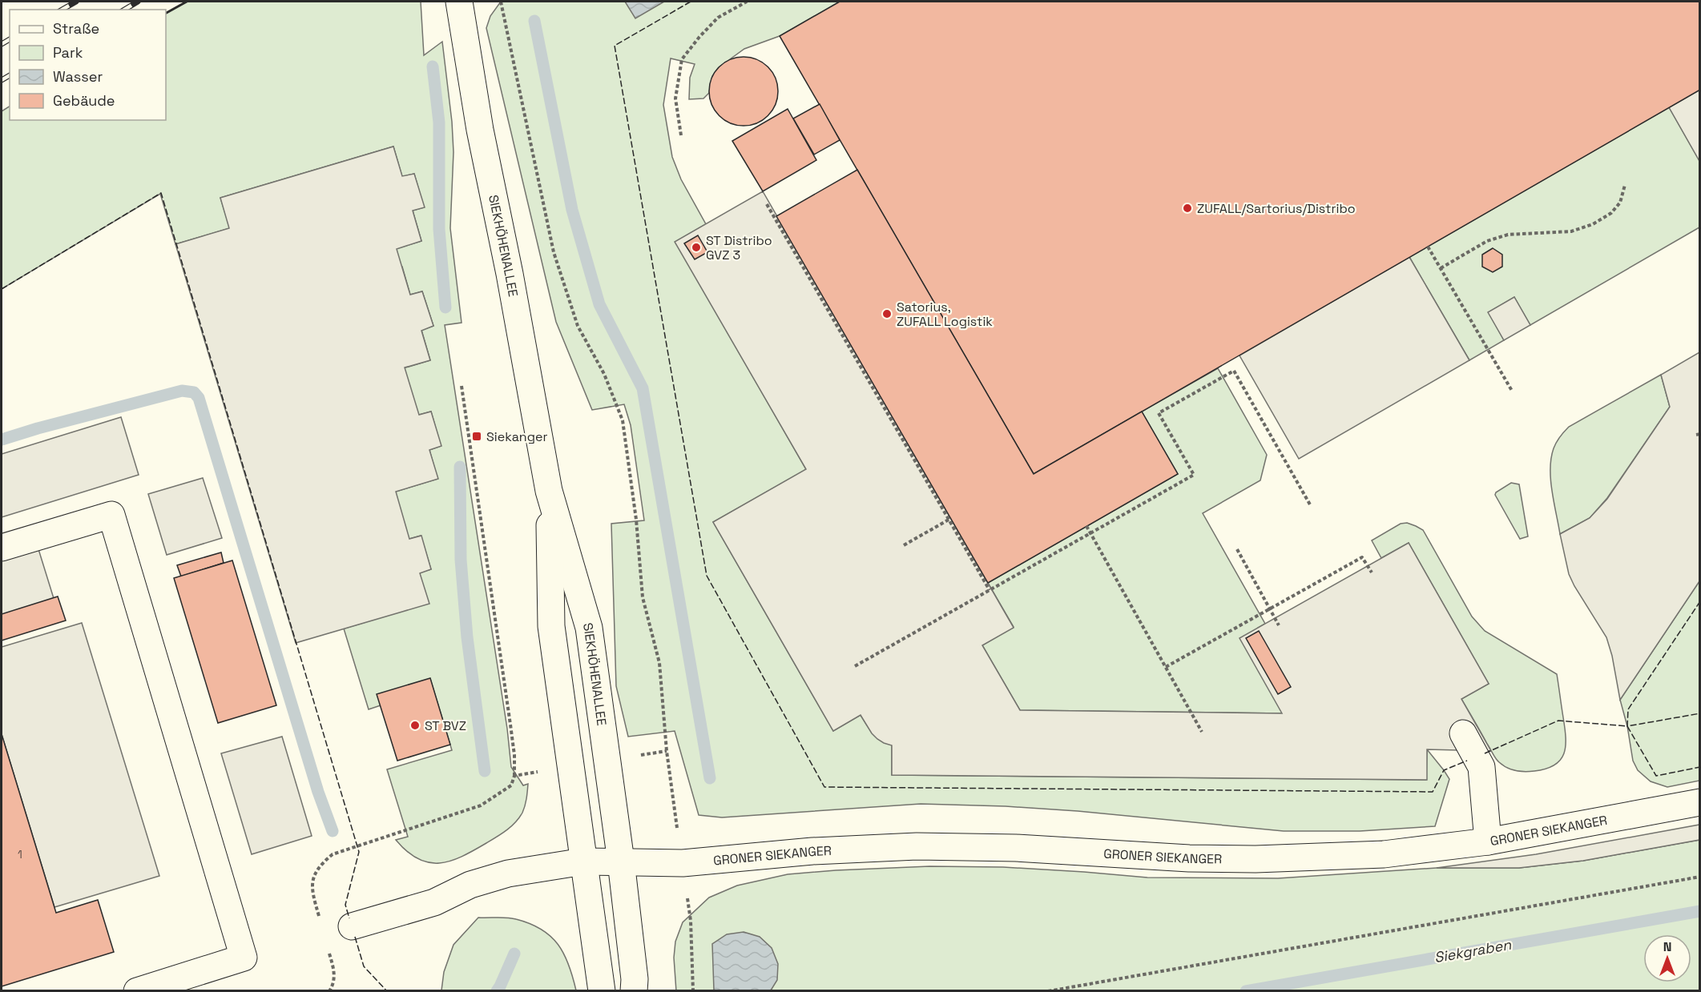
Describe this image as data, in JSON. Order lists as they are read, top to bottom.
{
  "streets": {
    "main road": ["SIEKHÖHENALLEE", "GRONER SIEKANGER"]
  },
  "crossings": [
    ["SIEKHÖHENALLEE", "GRONER SIEKANGER"]
  ],
  "water": ["Siekgraben"],
  "places": {
    "other": [
      "ZUFALL/Sartorius/Distribo",
      "ST Distribo GVZ 3",
      "Satorius, ZUFALL Logistik",
      "ST BVZ"
    ],
    "transit": ["Siekanger"]
  },
  "house_numbers": ["1"],
  "legend": [
    "Straße",
    "Park",
    "Wasser",
    "Gebäude"
  ],
  "north": "top"
}
